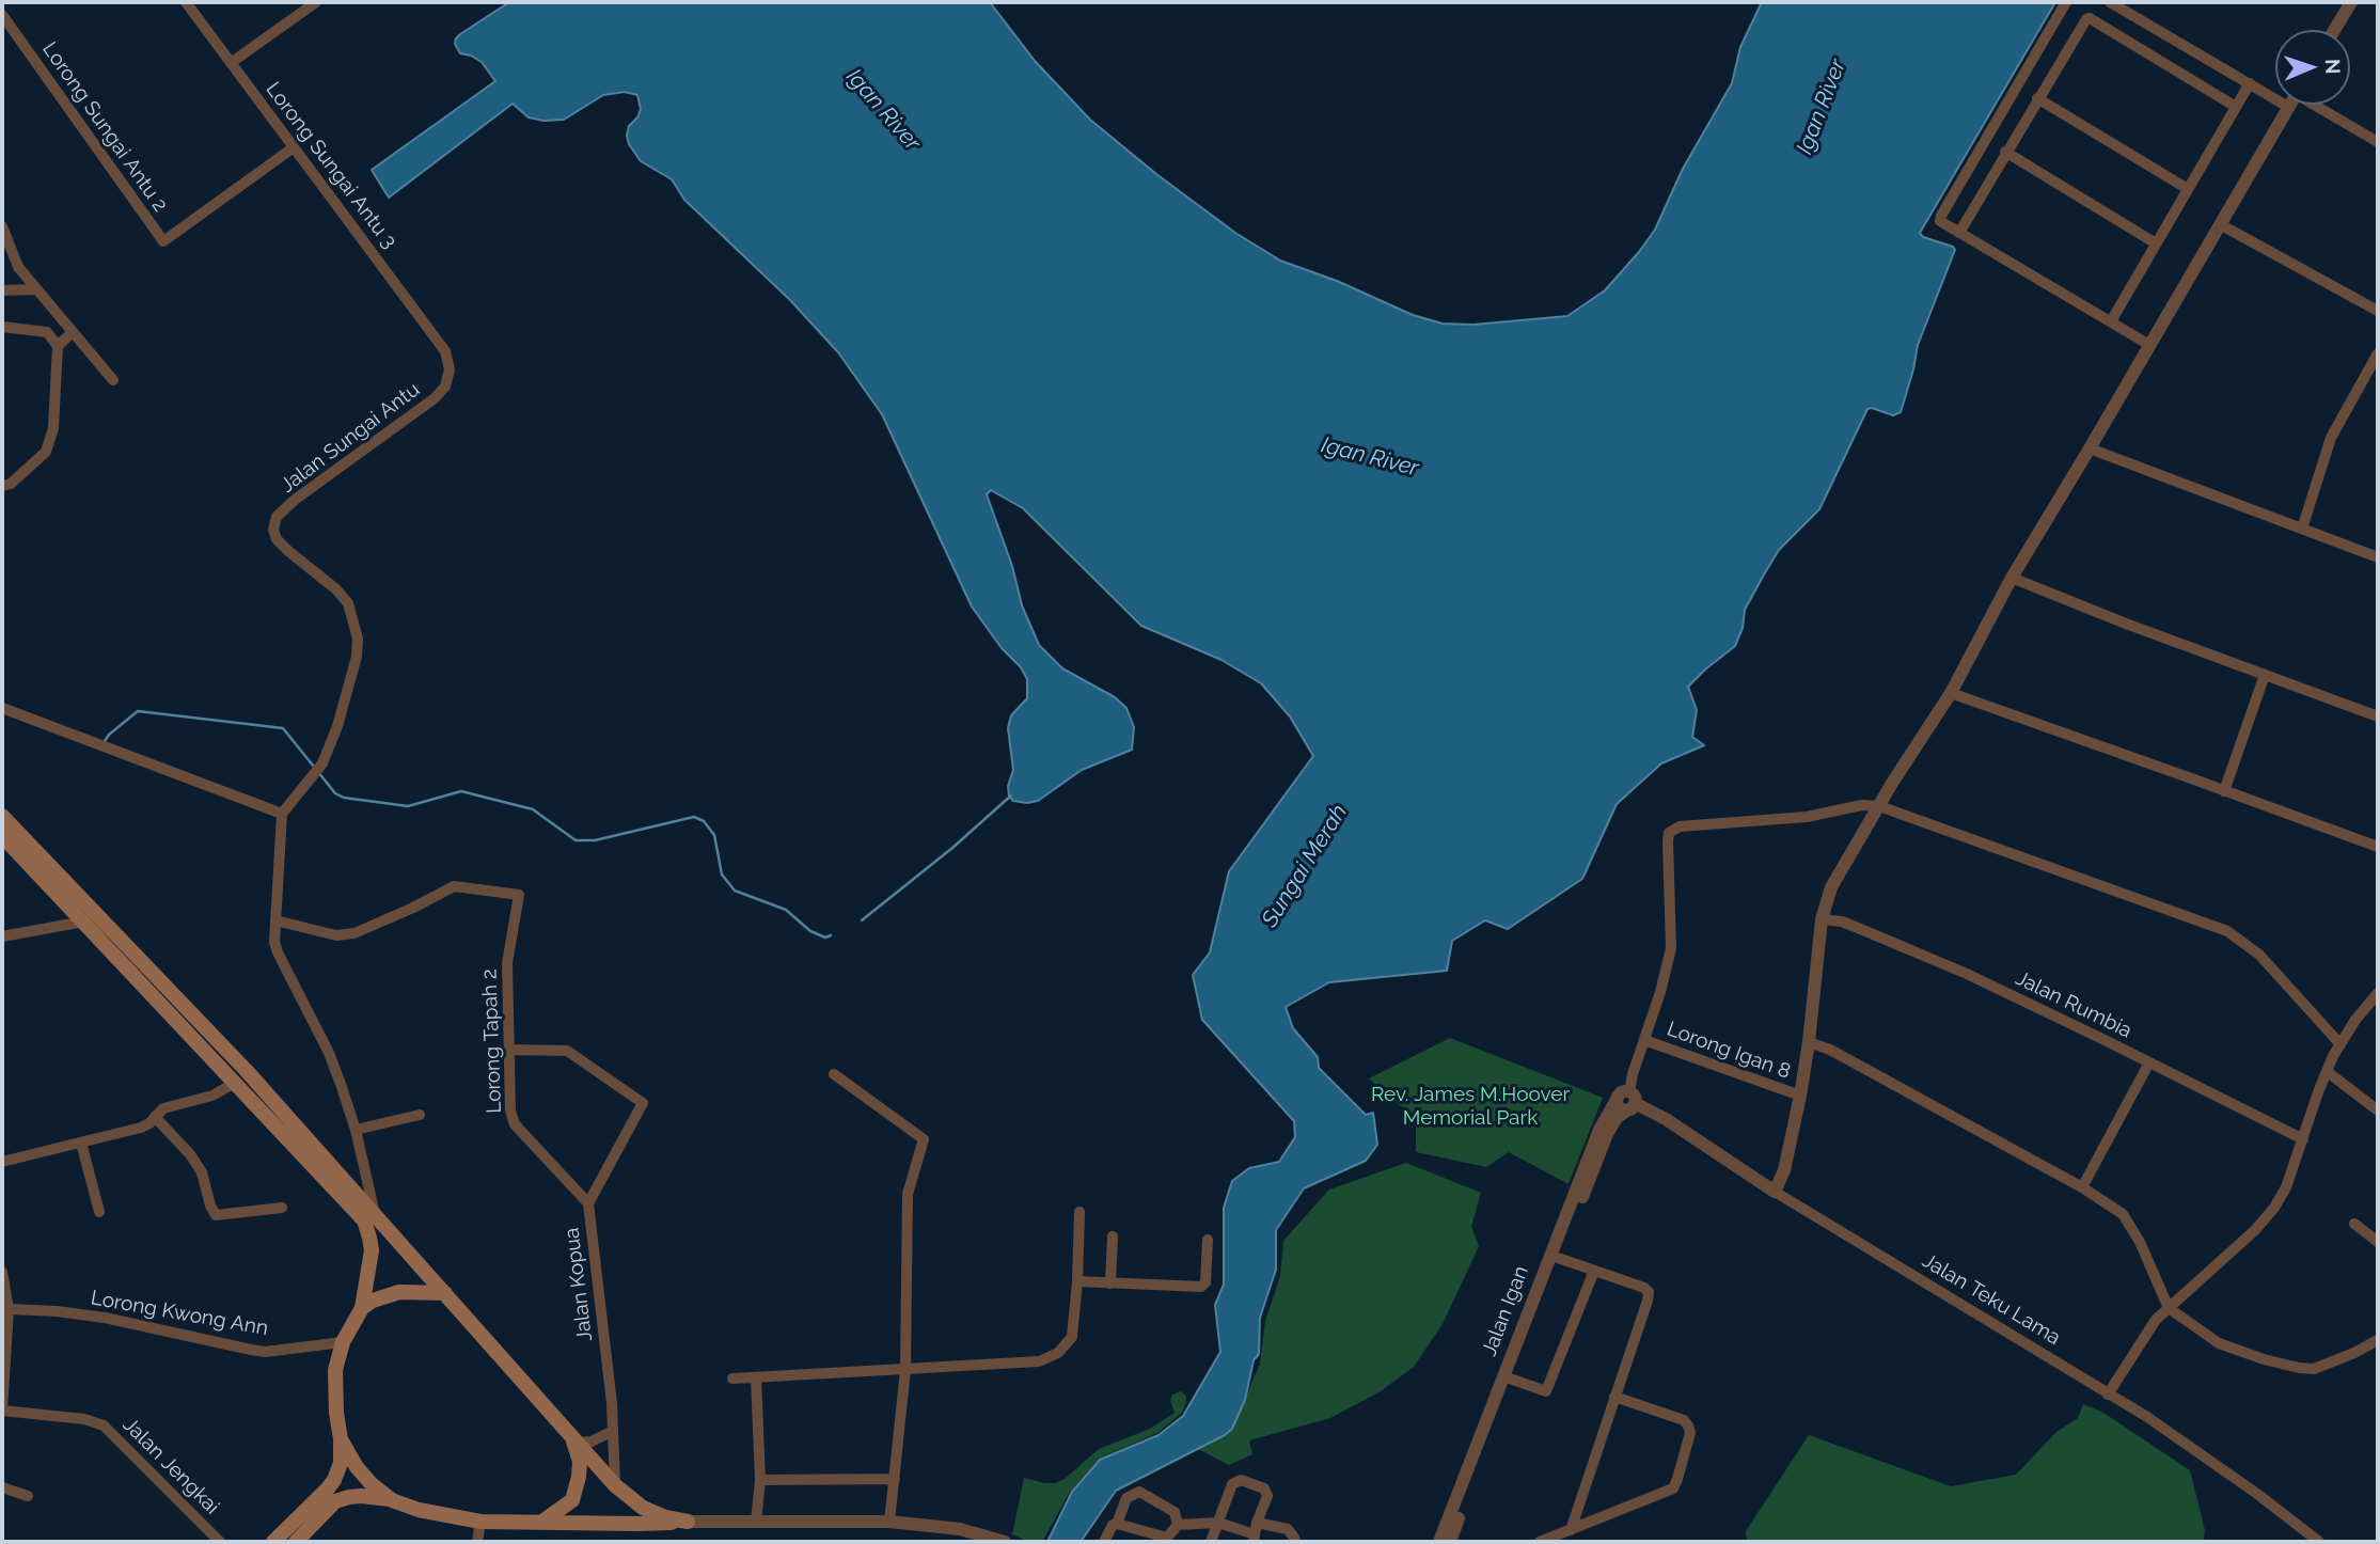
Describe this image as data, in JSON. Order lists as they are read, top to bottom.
{
  "streets": {
    "street": [
      "Lorong Sungai Antu 2",
      "Lorong Sungai Antu 3",
      "Jalan Sungai Antu",
      "Jalan Rumbia",
      "Lorong Tapah 2",
      "Lorong Igan 8",
      "Jalan Kopua",
      "Jalan Teku Lama",
      "Jalan Igan",
      "Lorong Kwong Ann",
      "Jalan Jengkai"
    ]
  },
  "crossings": [
    ["Lorong Sungai Antu 2", "Lorong Sungai Antu 3"],
    ["Lorong Sungai Antu 3", "Jalan Sungai Antu"],
    ["Lorong Tapah 2", "Jalan Kopua"],
    ["Jalan Teku Lama", "Jalan Igan"]
  ],
  "water": ["Igan River", "Sungai Merah"],
  "parks": ["Rev. James M.Hoover Memorial Park"],
  "north": "right"
}
